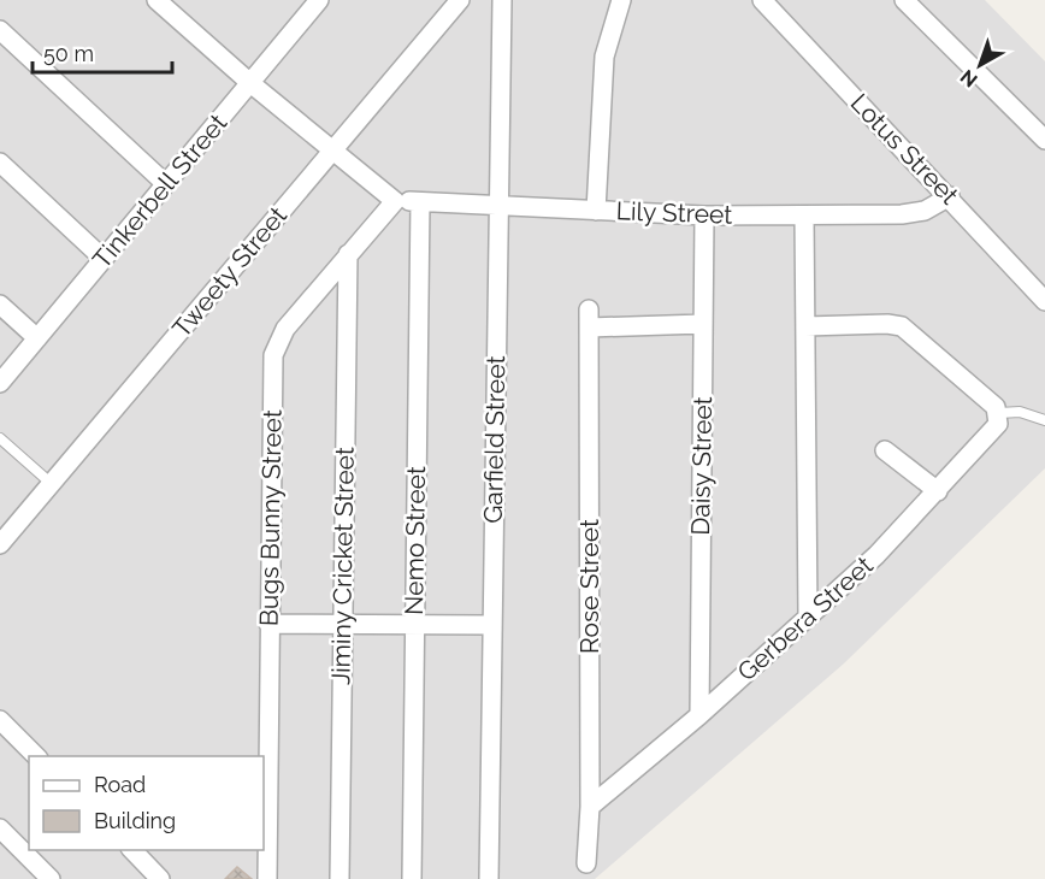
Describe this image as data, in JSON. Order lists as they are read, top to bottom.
{
  "streets": {
    "street": [
      "Lotus Street",
      "Tinkerbell Street",
      "Lily Street",
      "Tweety Street",
      "Garfield Street",
      "Daisy Street",
      "Bugs Bunny Street",
      "Nemo Street",
      "Jiminy Cricket Street",
      "Rose Street",
      "Gerbera Street"
    ]
  },
  "crossings": [
    ["Lotus Street", "Lily Street"],
    ["Lily Street", "Garfield Street"],
    ["Lily Street", "Daisy Street"],
    ["Lily Street", "Bugs Bunny Street"],
    ["Lily Street", "Nemo Street"],
    ["Daisy Street", "Rose Street"],
    ["Daisy Street", "Gerbera Street"],
    ["Bugs Bunny Street", "Jiminy Cricket Street"],
    ["Rose Street", "Gerbera Street"]
  ],
  "legend": ["Road", "Building"],
  "scale_bar": "50 m",
  "north": "bottom left"
}
